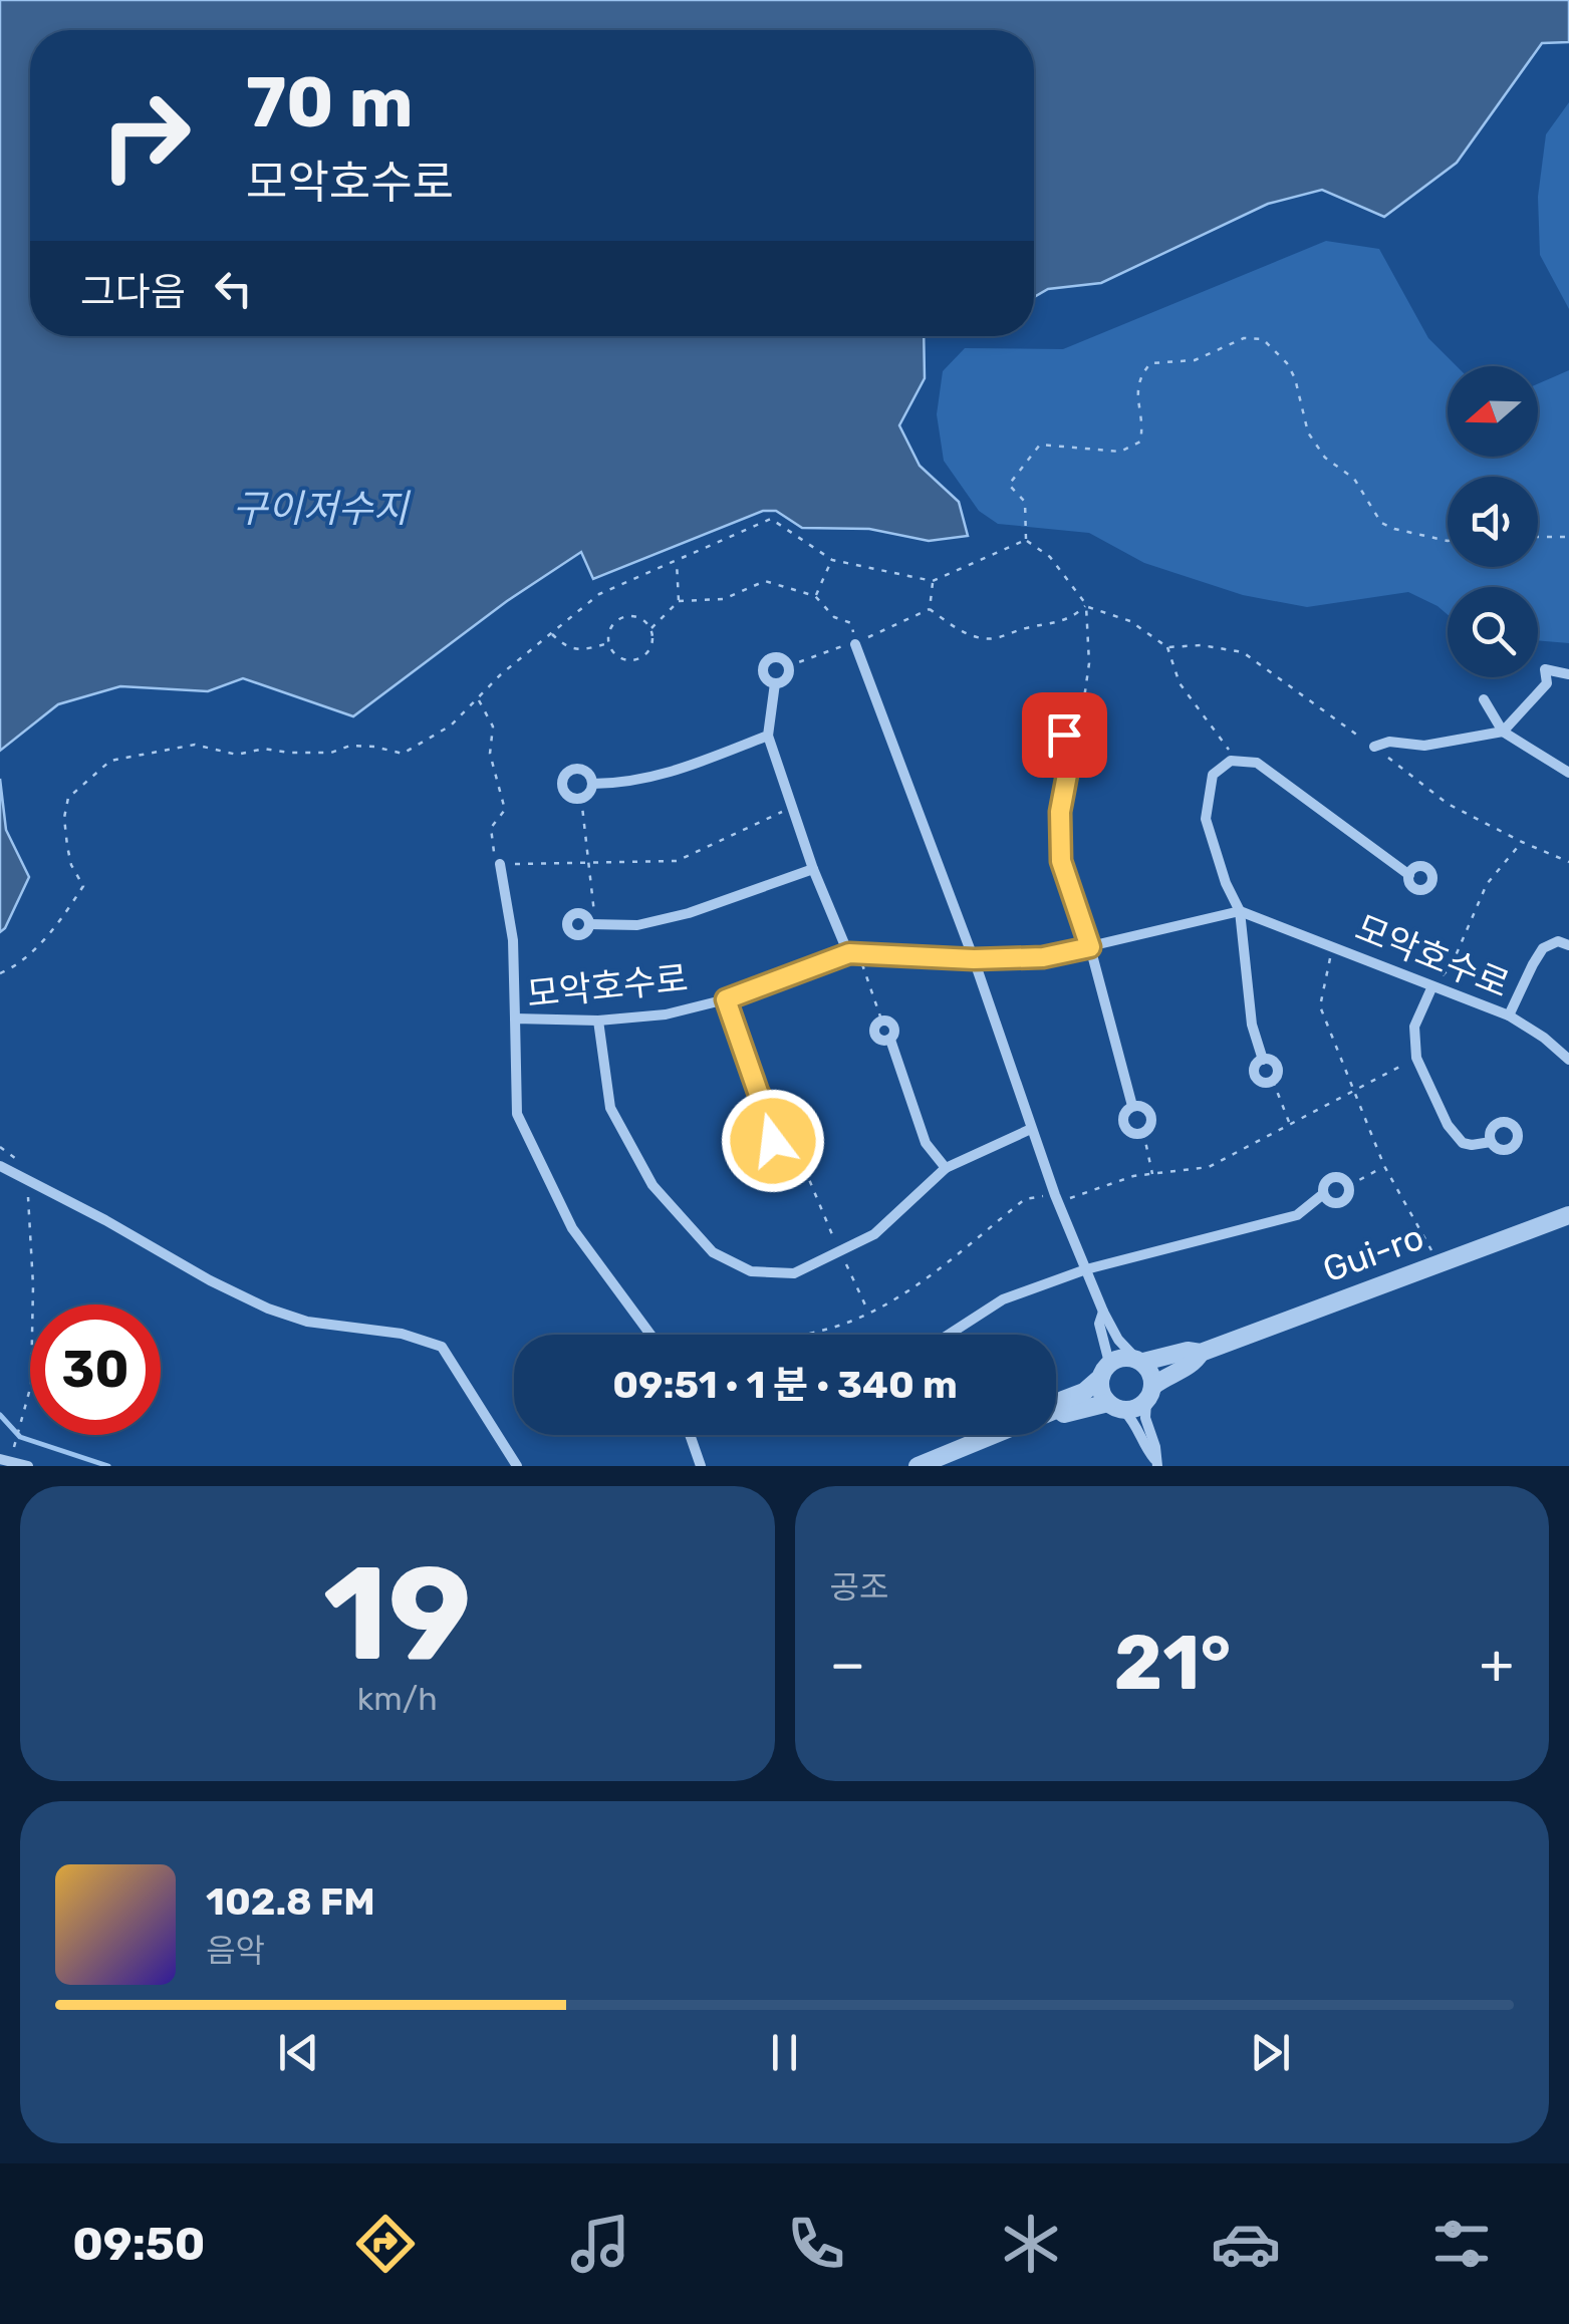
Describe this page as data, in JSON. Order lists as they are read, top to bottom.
{
  "streets": {
    "street": ["모악호수로", "Gui-ro"]
  },
  "water": ["구이저수지"],
  "north": "left",
  "page": {
    "turn": ["70 m", "모악호수로"],
    "then": "그다음",
    "limit": "30",
    "trip": "09:51 · 1 분 · 340 m",
    "tile": [
      ["19", "km/h"],
      "공조"
    ],
    "heat": ["−", "21°", "+"],
    "song": ["102.8 FM", "음악"],
    "tabs": "09:50"
  }
}
